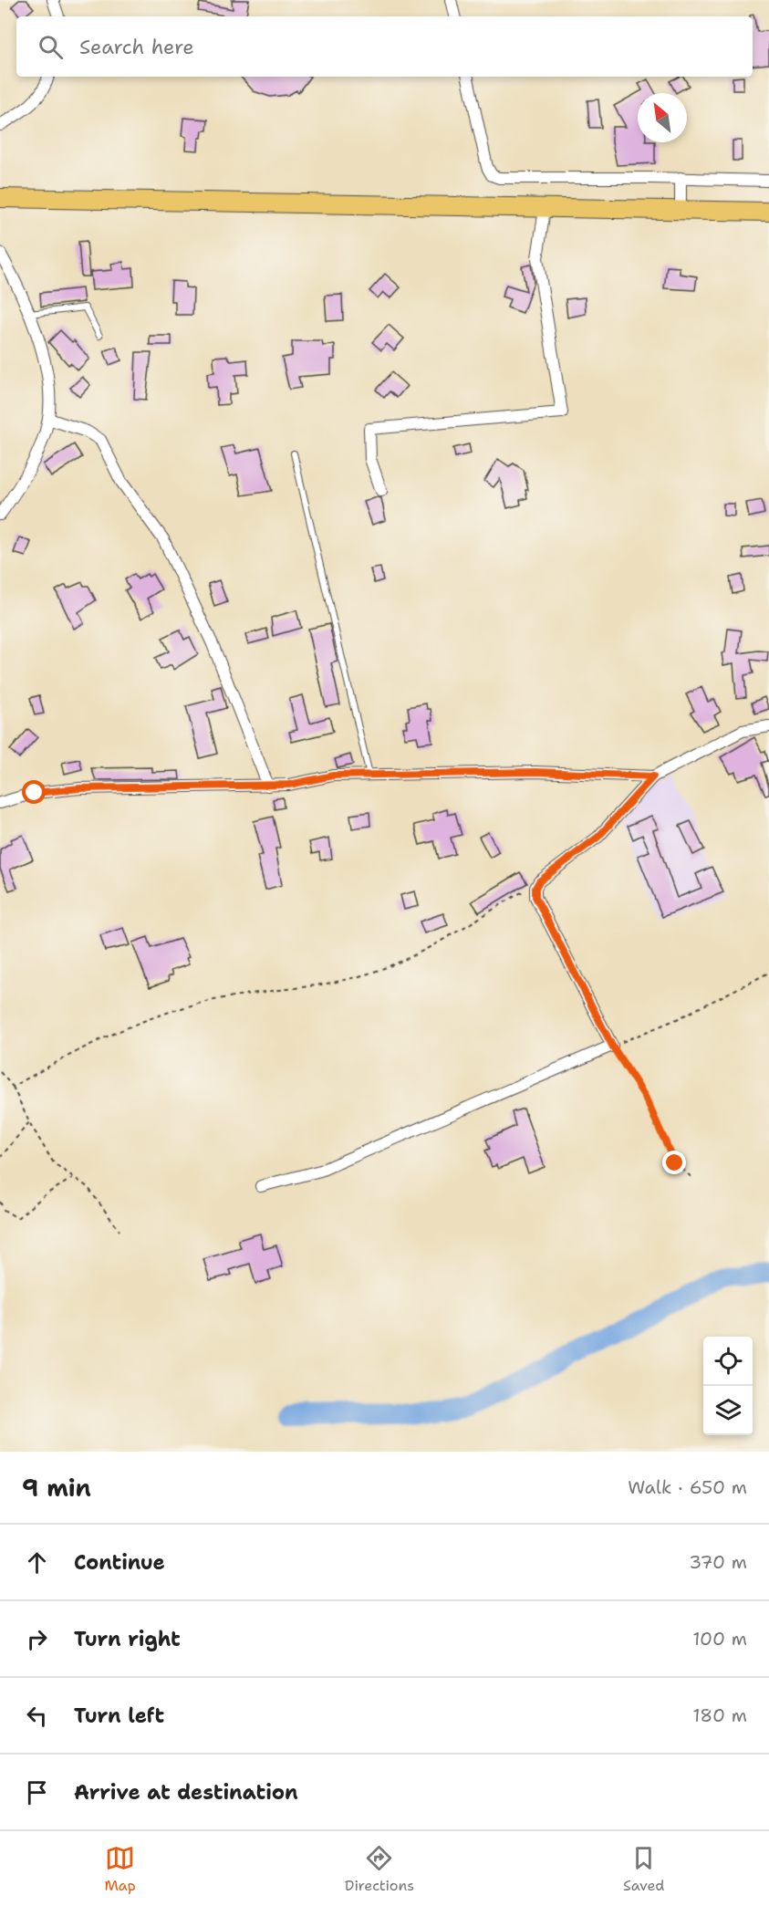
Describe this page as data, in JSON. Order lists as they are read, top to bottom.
{
  "north": "top left",
  "page": {
    "search": "Search here",
    "heading": ["9 min", "Walk · 650 m"],
    "list": [
      ["Continue", "370 m"],
      ["Turn right", "100 m"],
      ["Turn left", "180 m"],
      "Arrive at destination"
    ],
    "nav": ["Map", "Directions", "Saved"]
  }
}
